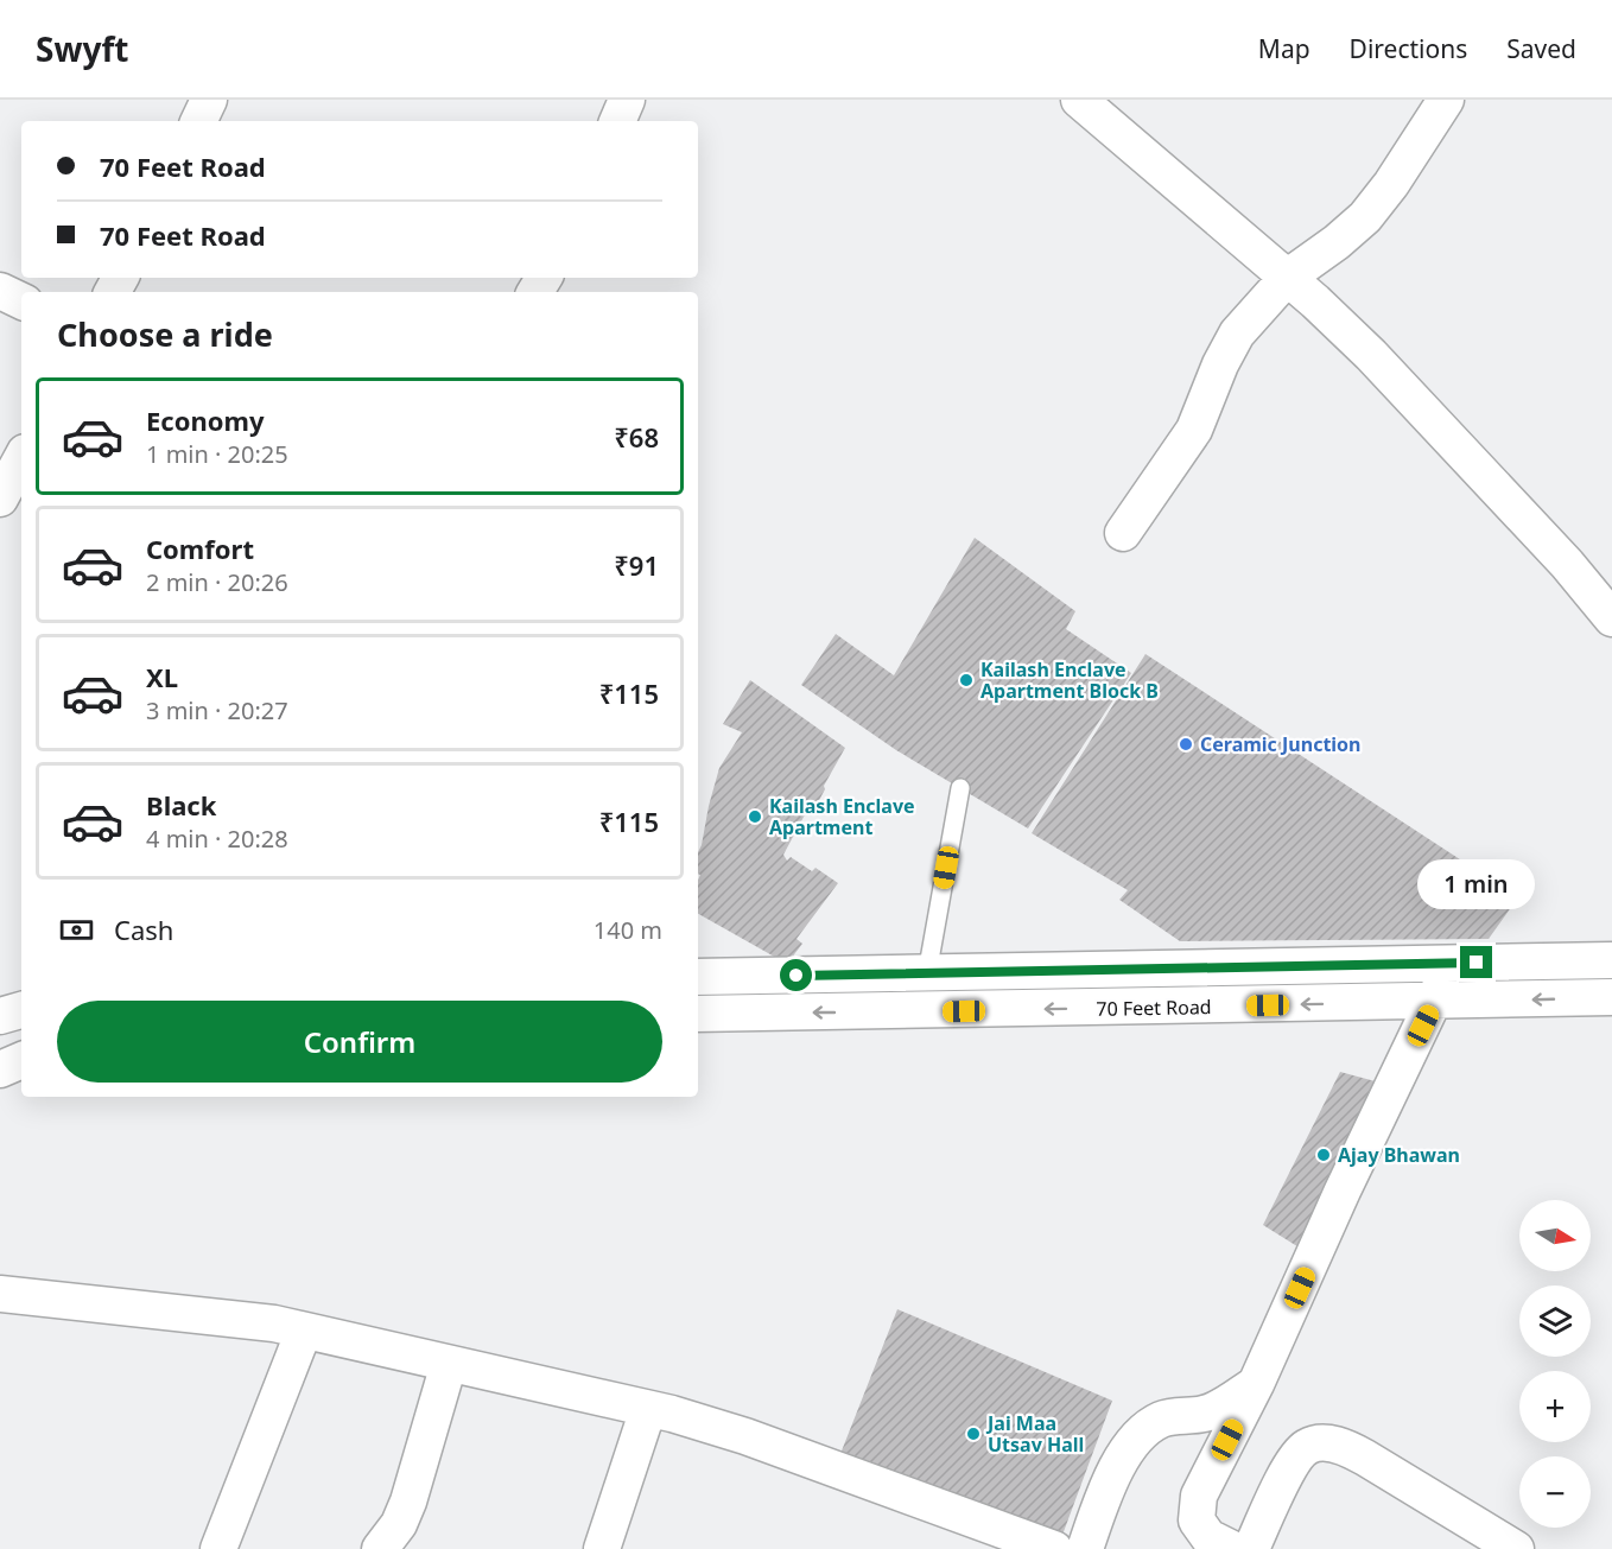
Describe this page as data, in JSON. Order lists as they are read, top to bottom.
{
  "streets": {
    "street": ["70 Feet Road"]
  },
  "places": [
    "Kailash Enclave Apartment Block B",
    "Ceramic Junction",
    "Kailash Enclave Apartment",
    "Ajay Bhawan",
    "Jai Maa Utsav Hall"
  ],
  "north": "right",
  "page": {
    "header": "Swyft",
    "nav": ["Map", "Directions", "Saved"],
    "banner": ["70 Feet Road", "70 Feet Road"],
    "heading": "Choose a ride",
    "list": [
      {
        "name": "Economy",
        "note": "1 min · 20:25",
        "value": "₹68"
      },
      {
        "name": "Comfort",
        "note": "2 min · 20:26",
        "value": "₹91"
      },
      {
        "name": "XL",
        "note": "3 min · 20:27",
        "value": "₹115"
      },
      {
        "name": "Black",
        "note": "4 min · 20:28",
        "value": "₹115"
      }
    ],
    "bubble": "1 min",
    "pay": ["Cash", "140 m"],
    "buttons": "Confirm",
    "map_buttons": ["+", "−"]
  }
}
